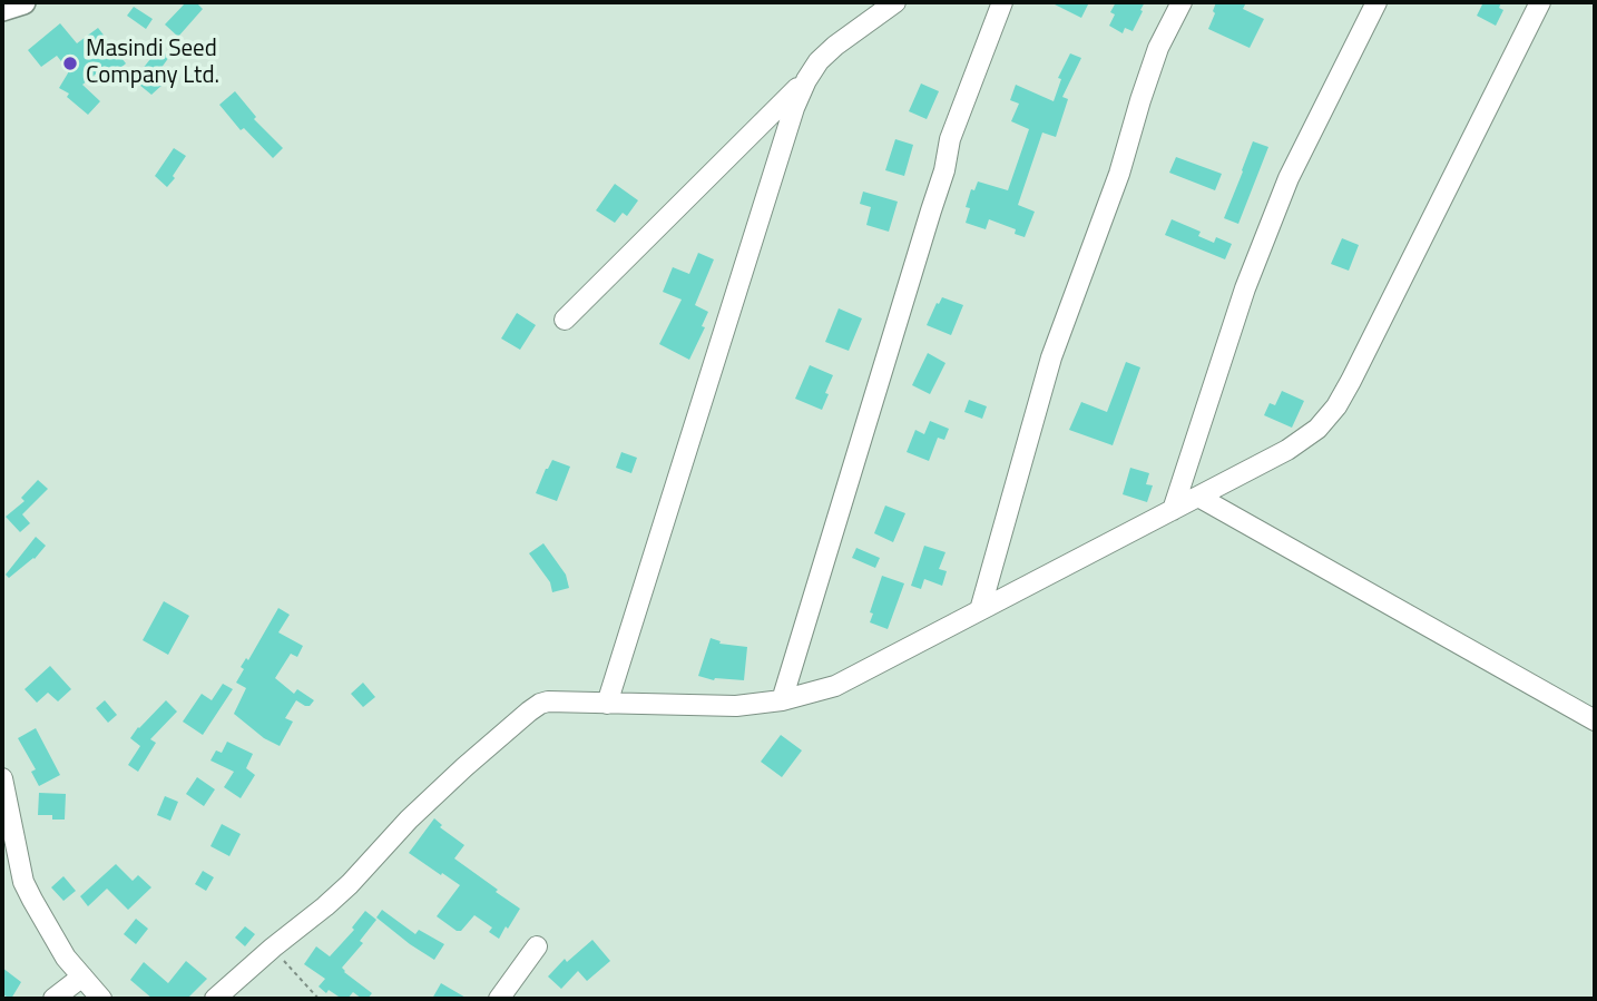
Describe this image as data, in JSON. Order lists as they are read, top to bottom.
{
  "places": ["Masindi Seed Company Ltd."]
}
